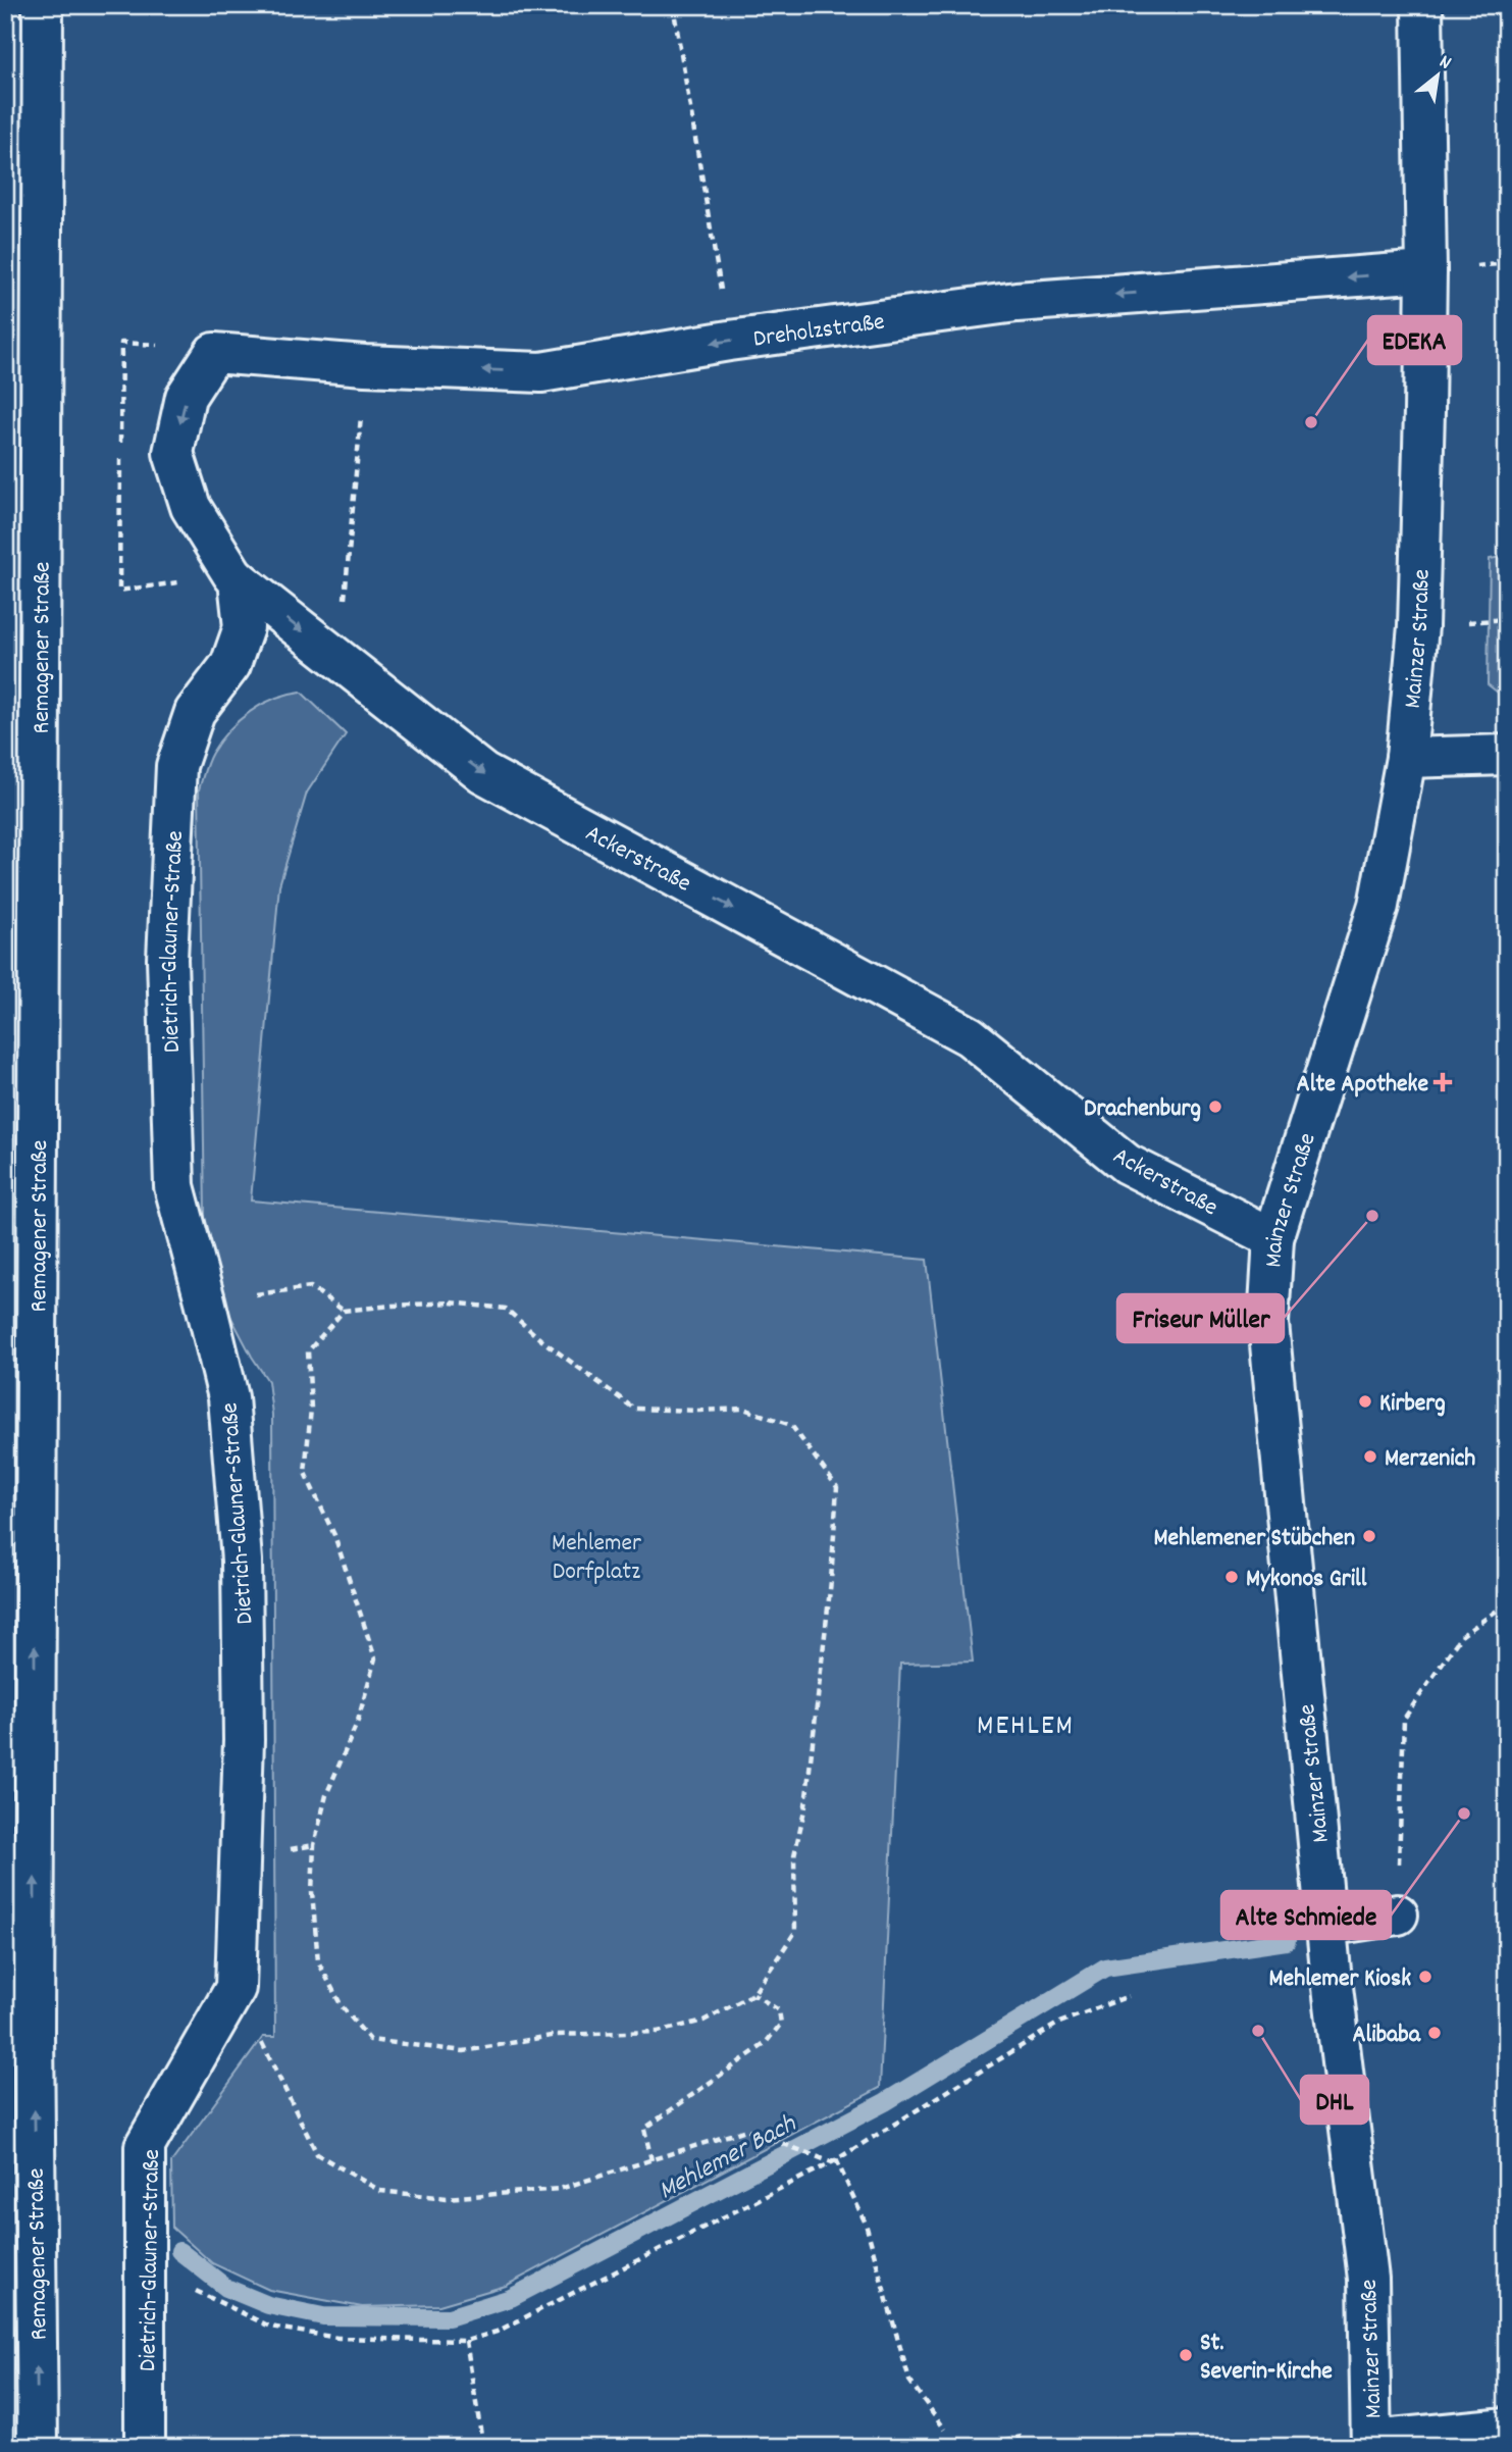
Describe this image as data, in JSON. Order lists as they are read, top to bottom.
{
  "streets": {
    "street": [
      "Dreholzstraße",
      "Mainzer Straße",
      "Remagener Straße",
      "Ackerstraße",
      "Dietrich-Glauner-Straße"
    ]
  },
  "crossings": [
    ["Dreholzstraße", "Mainzer Straße"],
    ["Dreholzstraße", "Ackerstraße"],
    ["Mainzer Straße", "Ackerstraße"],
    ["Ackerstraße", "Dietrich-Glauner-Straße"]
  ],
  "one_way": ["Dreholzstraße", "Remagener Straße", "Ackerstraße"],
  "districts": ["MEHLEM"],
  "water": ["Mehlemer Bach"],
  "parks": ["Mehlemer Dorfplatz"],
  "places": {
    "other": [
      "EDEKA",
      "Drachenburg",
      "Friseur Müller",
      "Kirberg",
      "Merzenich",
      "Mehlemener Stübchen",
      "Mykonos Grill",
      "Alte Schmiede",
      "Mehlemer Kiosk",
      "DHL",
      "Alibaba",
      "St. Severin-Kirche"
    ],
    "health": ["Alte Apotheke"]
  },
  "north": "top right"
}
